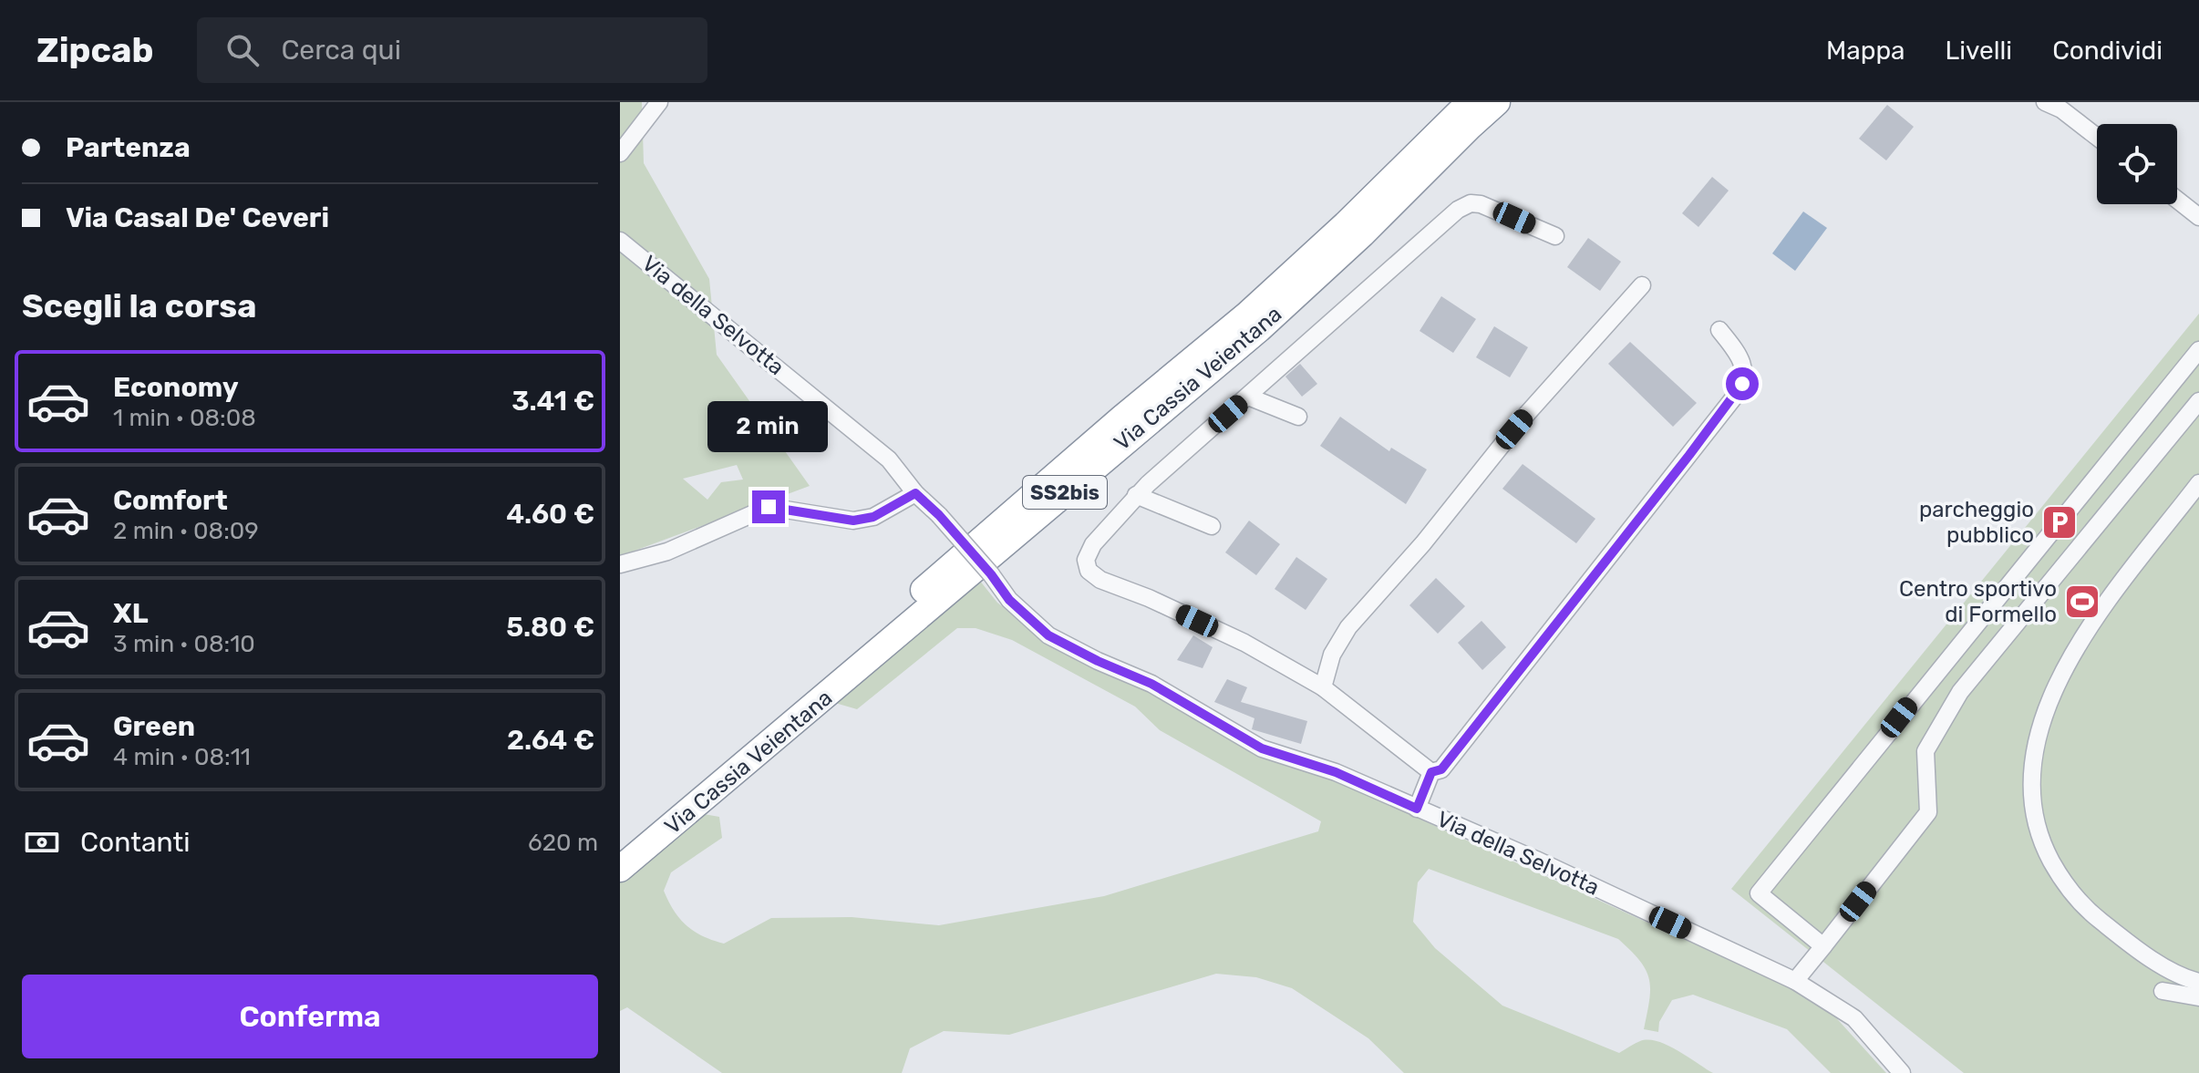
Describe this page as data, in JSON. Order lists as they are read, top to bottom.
{
  "streets": {
    "highway": ["Via Cassia Veientana", "SS2bis"],
    "street": ["Via della Selvotta"]
  },
  "places": {
    "parking": ["parcheggio pubblico"],
    "sports": ["Centro sportivo di Formello"]
  },
  "page": {
    "header": "Zipcab",
    "search": "Cerca qui",
    "nav": ["Mappa", "Livelli", "Condividi"],
    "banner": ["Partenza", "Via Casal De' Ceveri"],
    "heading": "Scegli la corsa",
    "list": [
      {
        "name": "Economy",
        "note": "1 min · 08:08",
        "value": "3.41 €"
      },
      {
        "name": "Comfort",
        "note": "2 min · 08:09",
        "value": "4.60 €"
      },
      {
        "name": "XL",
        "note": "3 min · 08:10",
        "value": "5.80 €"
      },
      {
        "name": "Green",
        "note": "4 min · 08:11",
        "value": "2.64 €"
      }
    ],
    "bubble": "2 min",
    "pay": ["Contanti", "620 m"],
    "buttons": "Conferma"
  }
}
